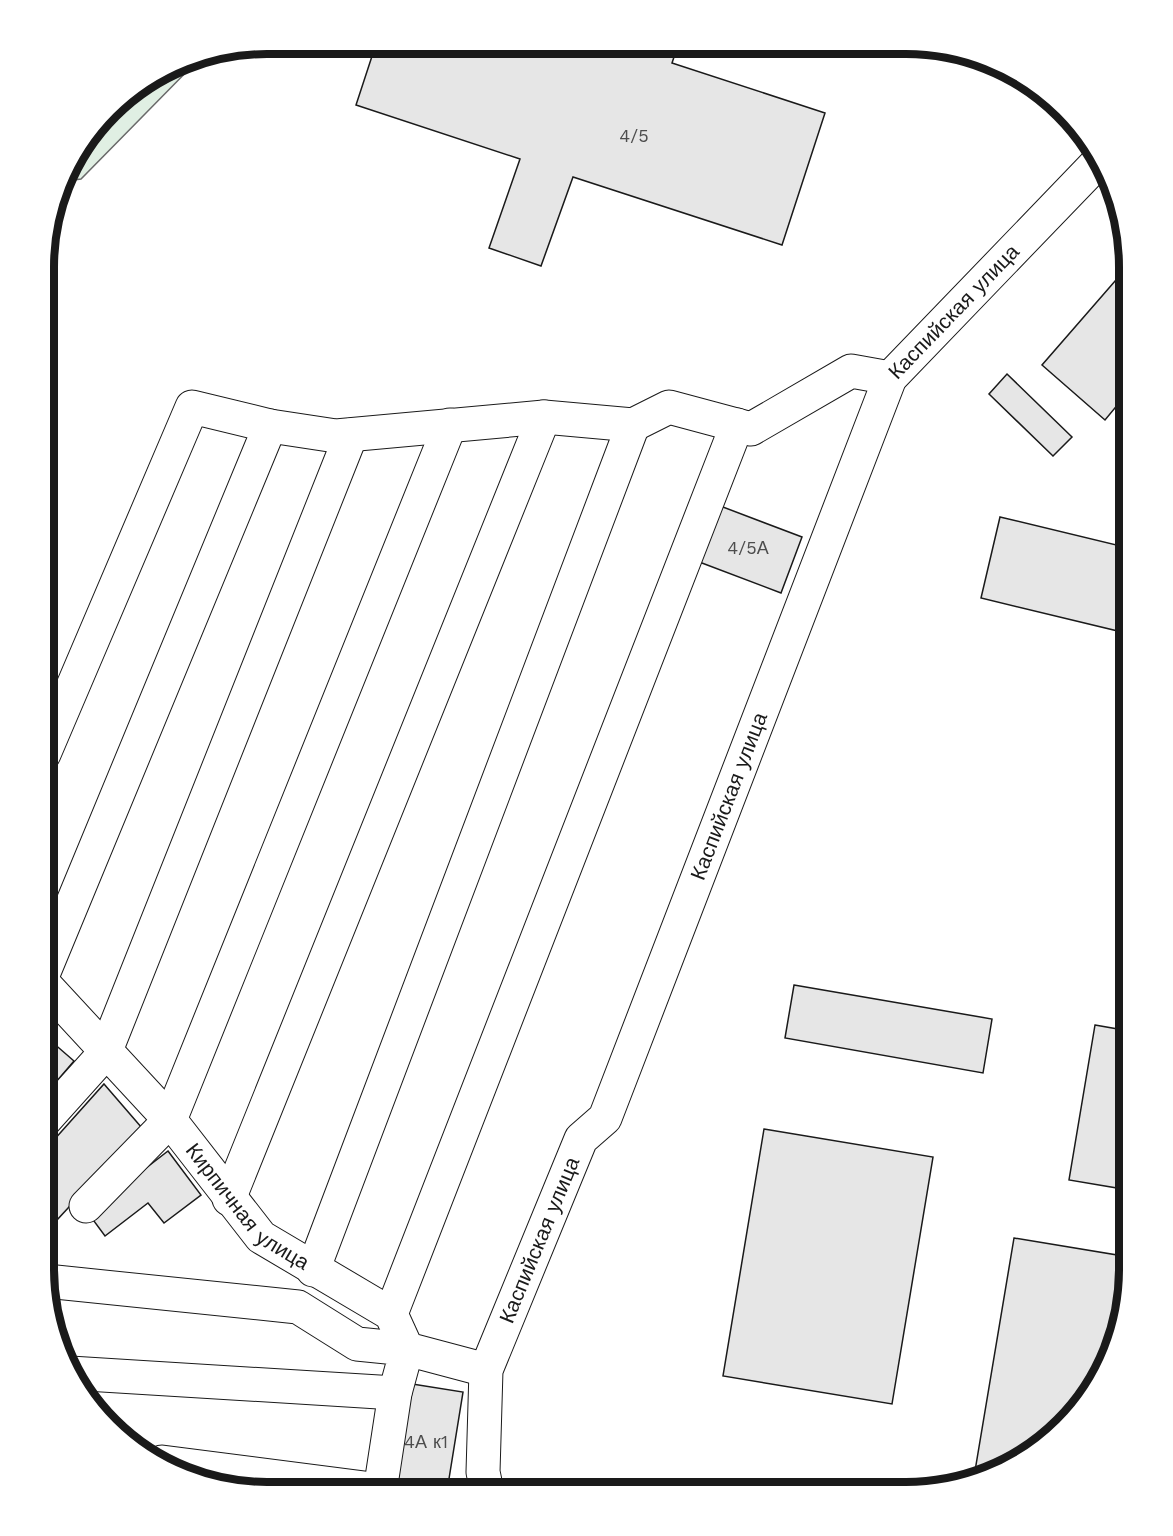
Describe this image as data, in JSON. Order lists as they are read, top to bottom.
{
  "streets": {
    "street": ["Каспийская улица", "Кирпичная улица"]
  },
  "house_numbers": ["4/5", "4/5А", "4А к1"]
}
